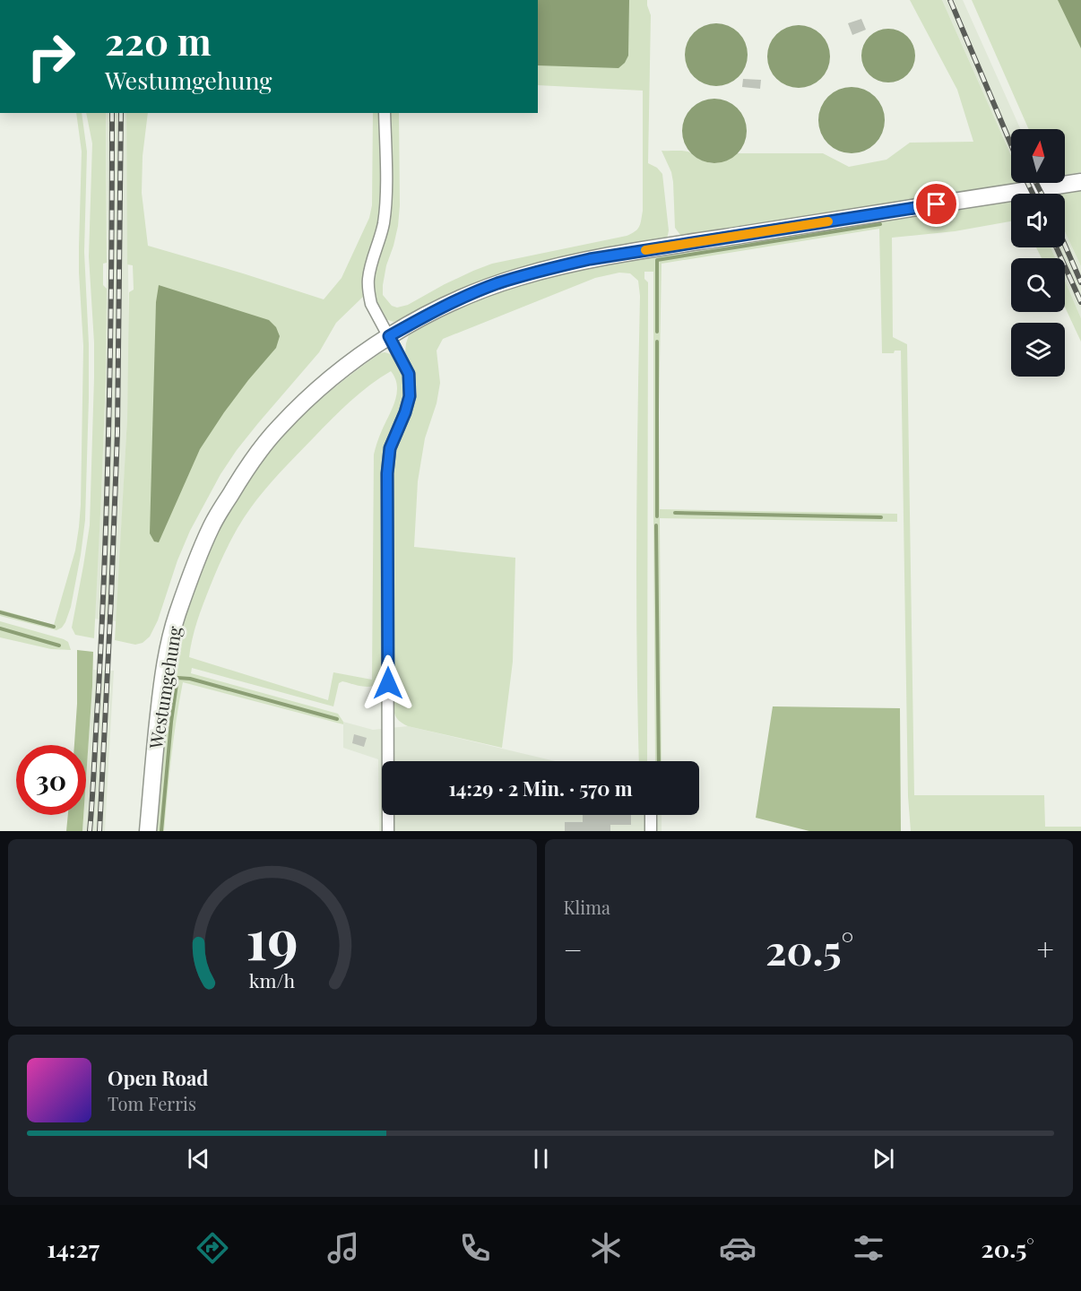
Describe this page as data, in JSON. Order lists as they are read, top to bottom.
{
  "streets": {
    "main road": ["Westumgehung"]
  },
  "north": "top",
  "page": {
    "turn": ["220 m", "Westumgehung"],
    "limit": "30",
    "trip": "14:29 · 2 Min. · 570 m",
    "tile": "Klima",
    "heat": ["−", "20.5°", "+"],
    "song": ["Open Road", "Tom Ferris"],
    "tabs": ["14:27", "20.5°"],
    "gauge": ["19", "km/h"]
  }
}
